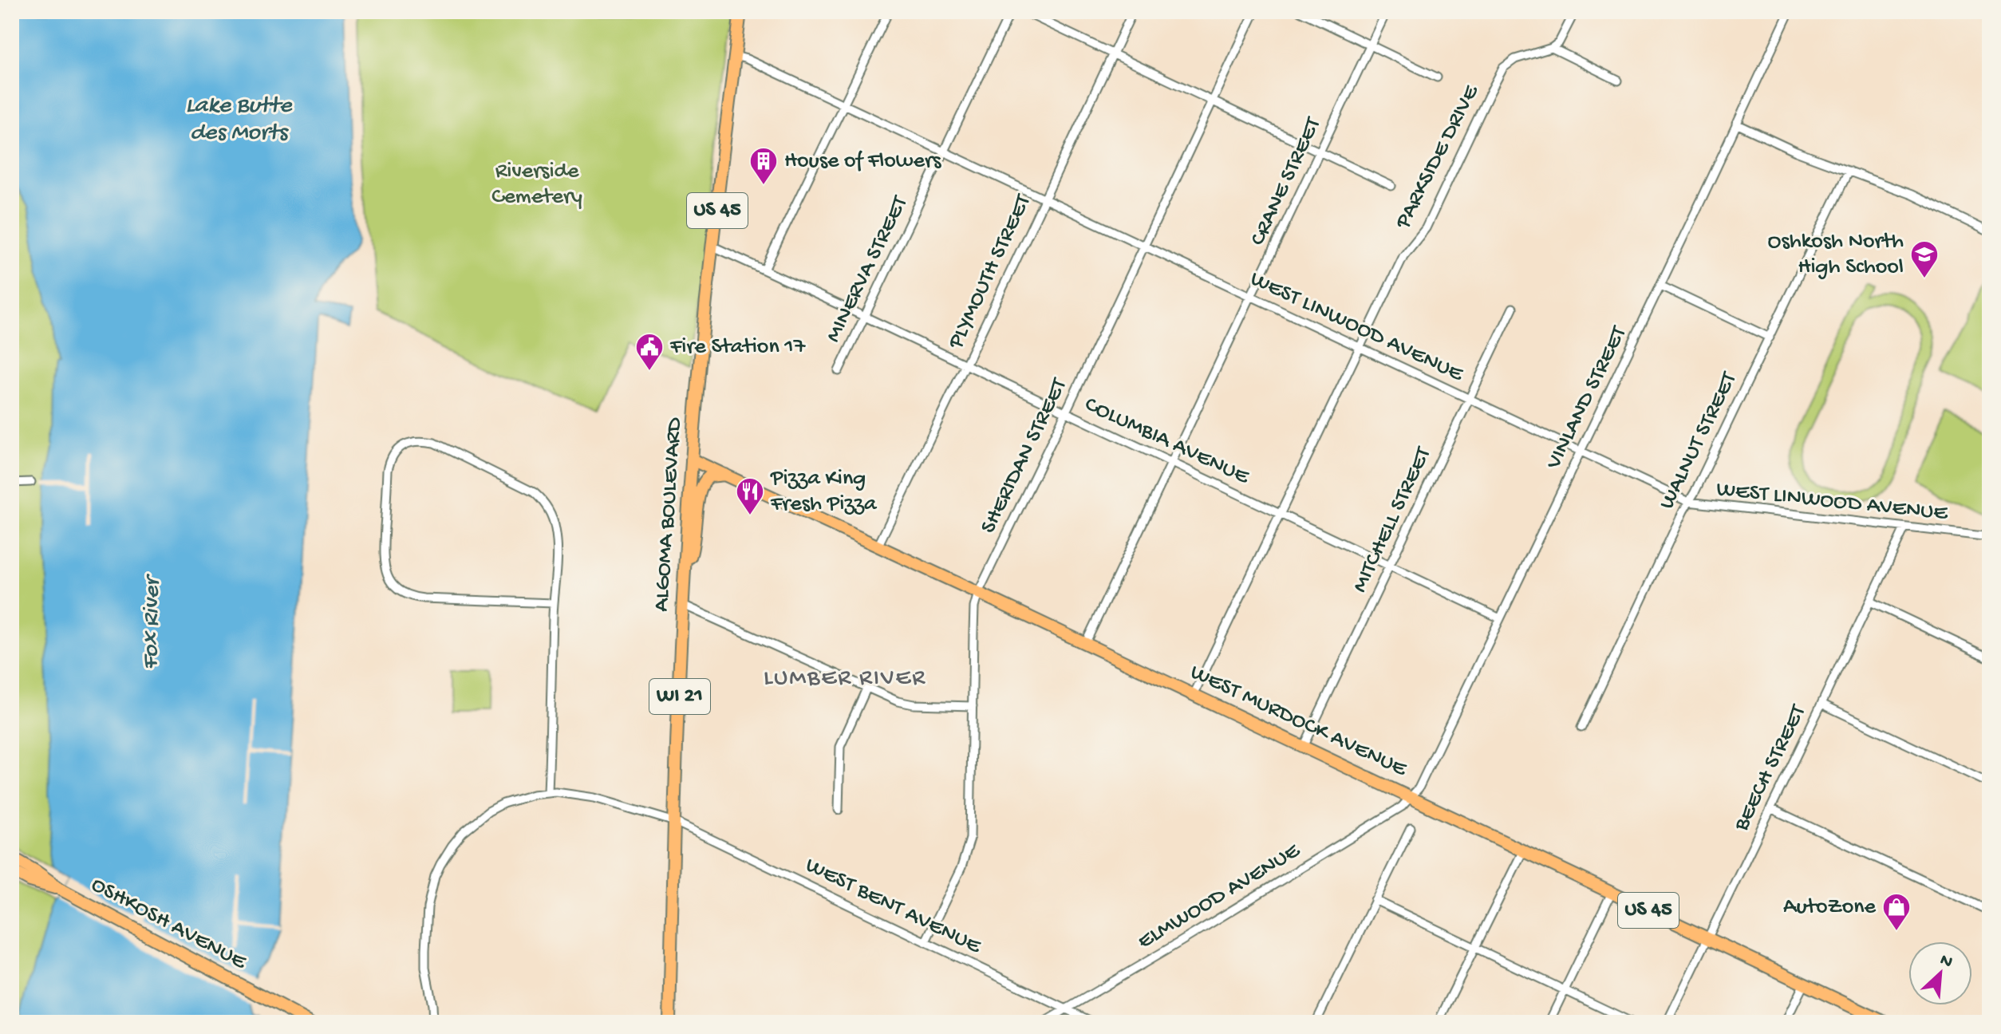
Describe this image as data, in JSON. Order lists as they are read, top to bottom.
{
  "streets": {
    "main road": [
      "US 45",
      "ALGOMA BOULEVARD",
      "WI 21",
      "WEST MURDOCK AVENUE",
      "OSHKOSH AVENUE"
    ],
    "street": [
      "PARKSIDE DRIVE",
      "CRANE STREET",
      "MINERVA STREET",
      "PLYMOUTH STREET",
      "WEST LINWOOD AVENUE",
      "VINLAND STREET",
      "COLUMBIA AVENUE",
      "WALNUT STREET",
      "SHERIDAN STREET",
      "MITCHELL STREET",
      "BEECH STREET",
      "ELMWOOD AVENUE",
      "WEST BENT AVENUE"
    ]
  },
  "crossings": [
    ["PARKSIDE DRIVE", "WEST LINWOOD AVENUE"],
    ["PARKSIDE DRIVE", "COLUMBIA AVENUE"],
    ["PARKSIDE DRIVE", "WEST MURDOCK AVENUE"],
    ["CRANE STREET", "WEST LINWOOD AVENUE"],
    ["CRANE STREET", "COLUMBIA AVENUE"],
    ["CRANE STREET", "WEST MURDOCK AVENUE"],
    ["MINERVA STREET", "WEST LINWOOD AVENUE"],
    ["MINERVA STREET", "COLUMBIA AVENUE"],
    ["PLYMOUTH STREET", "WEST LINWOOD AVENUE"],
    ["PLYMOUTH STREET", "COLUMBIA AVENUE"],
    ["PLYMOUTH STREET", "WEST MURDOCK AVENUE"],
    ["WEST LINWOOD AVENUE", "VINLAND STREET"],
    ["WEST LINWOOD AVENUE", "WALNUT STREET"],
    ["WEST LINWOOD AVENUE", "SHERIDAN STREET"],
    ["WEST LINWOOD AVENUE", "ALGOMA BOULEVARD"],
    ["WEST LINWOOD AVENUE", "MITCHELL STREET"],
    ["WEST LINWOOD AVENUE", "BEECH STREET"],
    ["VINLAND STREET", "COLUMBIA AVENUE"],
    ["VINLAND STREET", "WEST MURDOCK AVENUE"],
    ["VINLAND STREET", "ELMWOOD AVENUE"],
    ["COLUMBIA AVENUE", "SHERIDAN STREET"],
    ["COLUMBIA AVENUE", "ALGOMA BOULEVARD"],
    ["COLUMBIA AVENUE", "MITCHELL STREET"],
    ["SHERIDAN STREET", "WEST MURDOCK AVENUE"],
    ["SHERIDAN STREET", "WEST BENT AVENUE"],
    ["ALGOMA BOULEVARD", "WEST MURDOCK AVENUE"],
    ["ALGOMA BOULEVARD", "WEST BENT AVENUE"],
    ["MITCHELL STREET", "WEST MURDOCK AVENUE"],
    ["WEST MURDOCK AVENUE", "BEECH STREET"],
    ["WEST MURDOCK AVENUE", "ELMWOOD AVENUE"],
    ["ELMWOOD AVENUE", "WEST BENT AVENUE"]
  ],
  "districts": ["LUMBER RIVER"],
  "water": ["Lake Butte des Morts", "Fox River"],
  "parks": ["Riverside Cemetery"],
  "places": {
    "building": ["House of Flowers"],
    "school or university": ["Oshkosh North High School"],
    "public building": ["Fire Station 17"],
    "restaurant": ["Pizza King Fresh Pizza"],
    "shop": ["AutoZone"]
  },
  "north": "top right"
}
